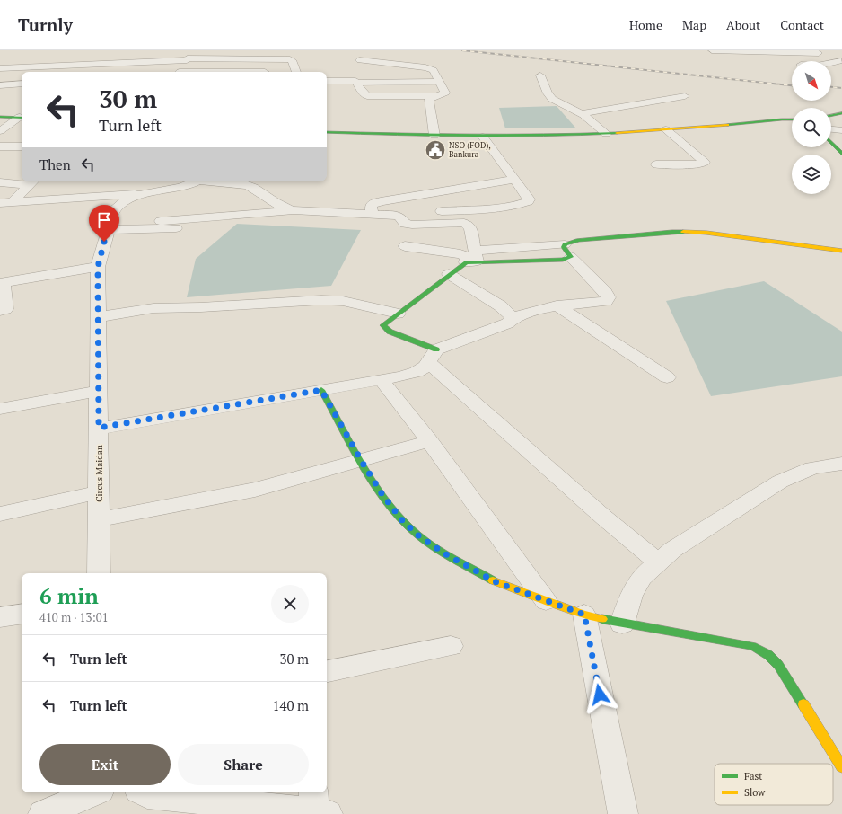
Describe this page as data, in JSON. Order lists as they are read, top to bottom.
{
  "streets": {
    "street": ["Circus Maidan"]
  },
  "places": {
    "public building": ["NSO (FOD), Bankura"]
  },
  "legend": ["Fast", "Slow"],
  "north": "bottom right",
  "page": {
    "header": "Turnly",
    "nav": [
      "Home",
      "Map",
      "About",
      "Contact"
    ],
    "turn": ["30 m", "Turn left"],
    "then": "Then",
    "heading": ["6 min", "410 m · 13:01"],
    "list": [
      {
        "name": "Turn left",
        "value": "30 m"
      },
      {
        "name": "Turn left",
        "value": "140 m"
      }
    ],
    "buttons": ["Exit", "Share"]
  }
}
